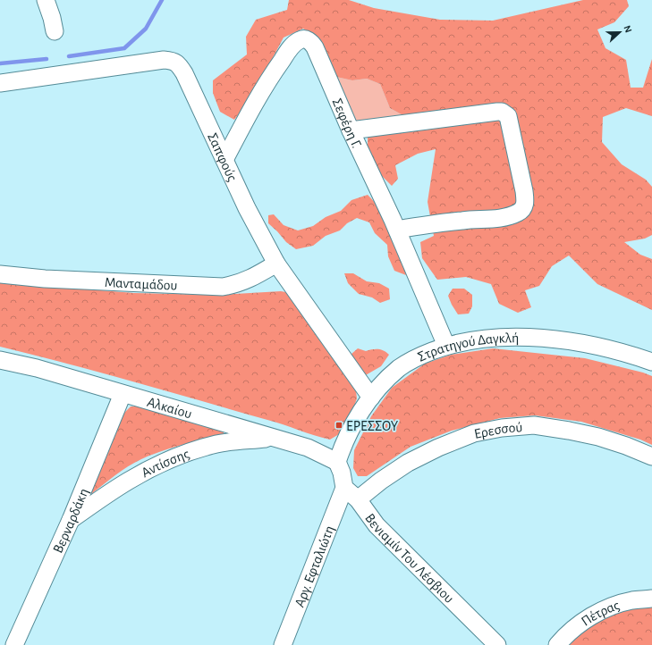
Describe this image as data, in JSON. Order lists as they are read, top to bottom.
{
  "streets": {
    "street": [
      "Σεφέρη Γ.",
      "Σαπφούς",
      "Μανταμάδου",
      "Στρατηγού Δαγκλή",
      "Αλκαίου",
      "Ερεσσού",
      "Αντίσσης",
      "Βερναρδάκη",
      "Βενιαμίν Του Λέσβιου",
      "Αργ. Εφταλιώτη",
      "Πέτρας"
    ]
  },
  "crossings": [
    ["Σεφέρη Γ.", "Σαπφούς"],
    ["Σεφέρη Γ.", "Στρατηγού Δαγκλή"],
    ["Σαπφούς", "Μανταμάδου"],
    ["Σαπφούς", "Στρατηγού Δαγκλή"],
    ["Στρατηγού Δαγκλή", "Αλκαίου"],
    ["Αλκαίου", "Αντίσσης"],
    ["Αλκαίου", "Βερναρδάκη"],
    ["Ερεσσού", "Βενιαμίν Του Λέσβιου"],
    ["Αντίσσης", "Βερναρδάκη"],
    ["Βενιαμίν Του Λέσβιου", "Αργ. Εφταλιώτη"]
  ],
  "places": {
    "transit": ["ΕΡΕΣΣΟΥ"]
  },
  "north": "right"
}
